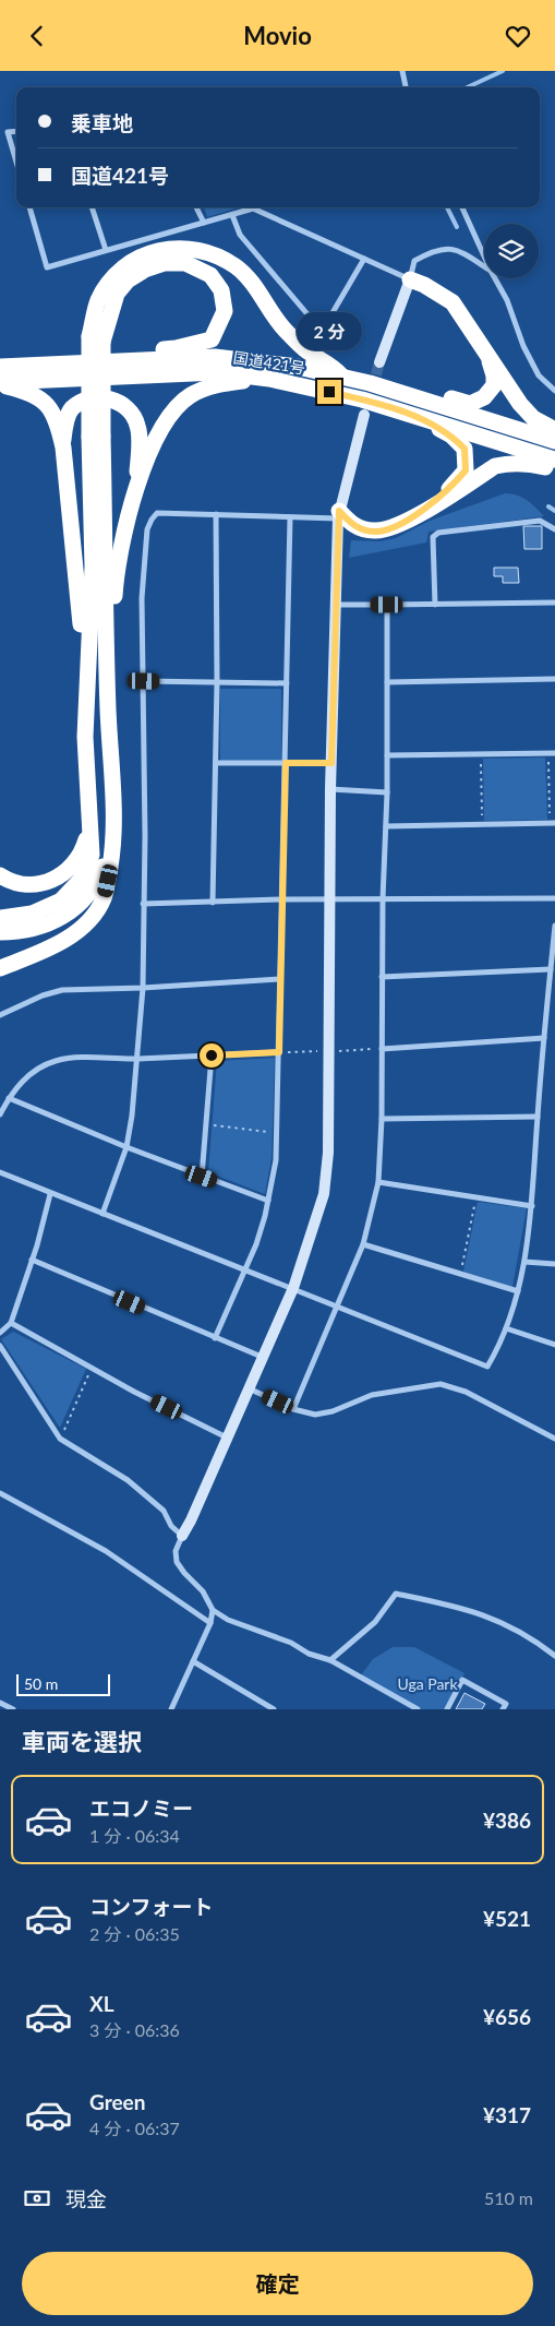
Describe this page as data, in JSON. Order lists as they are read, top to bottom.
{
  "streets": {
    "highway": ["国道421号"]
  },
  "parks": ["Uga Park"],
  "scale_bar": "50 m",
  "page": {
    "header": "Movio",
    "banner": ["乗車地", "国道421号"],
    "bubble": "2 分",
    "scale": "50 m",
    "heading": "車両を選択",
    "list": [
      {
        "name": "エコノミー",
        "note": "1 分 · 06:34",
        "value": "¥386"
      },
      {
        "name": "コンフォート",
        "note": "2 分 · 06:35",
        "value": "¥521"
      },
      {
        "name": "XL",
        "note": "3 分 · 06:36",
        "value": "¥656"
      },
      {
        "name": "Green",
        "note": "4 分 · 06:37",
        "value": "¥317"
      }
    ],
    "pay": ["現金", "510 m"],
    "buttons": "確定"
  }
}
